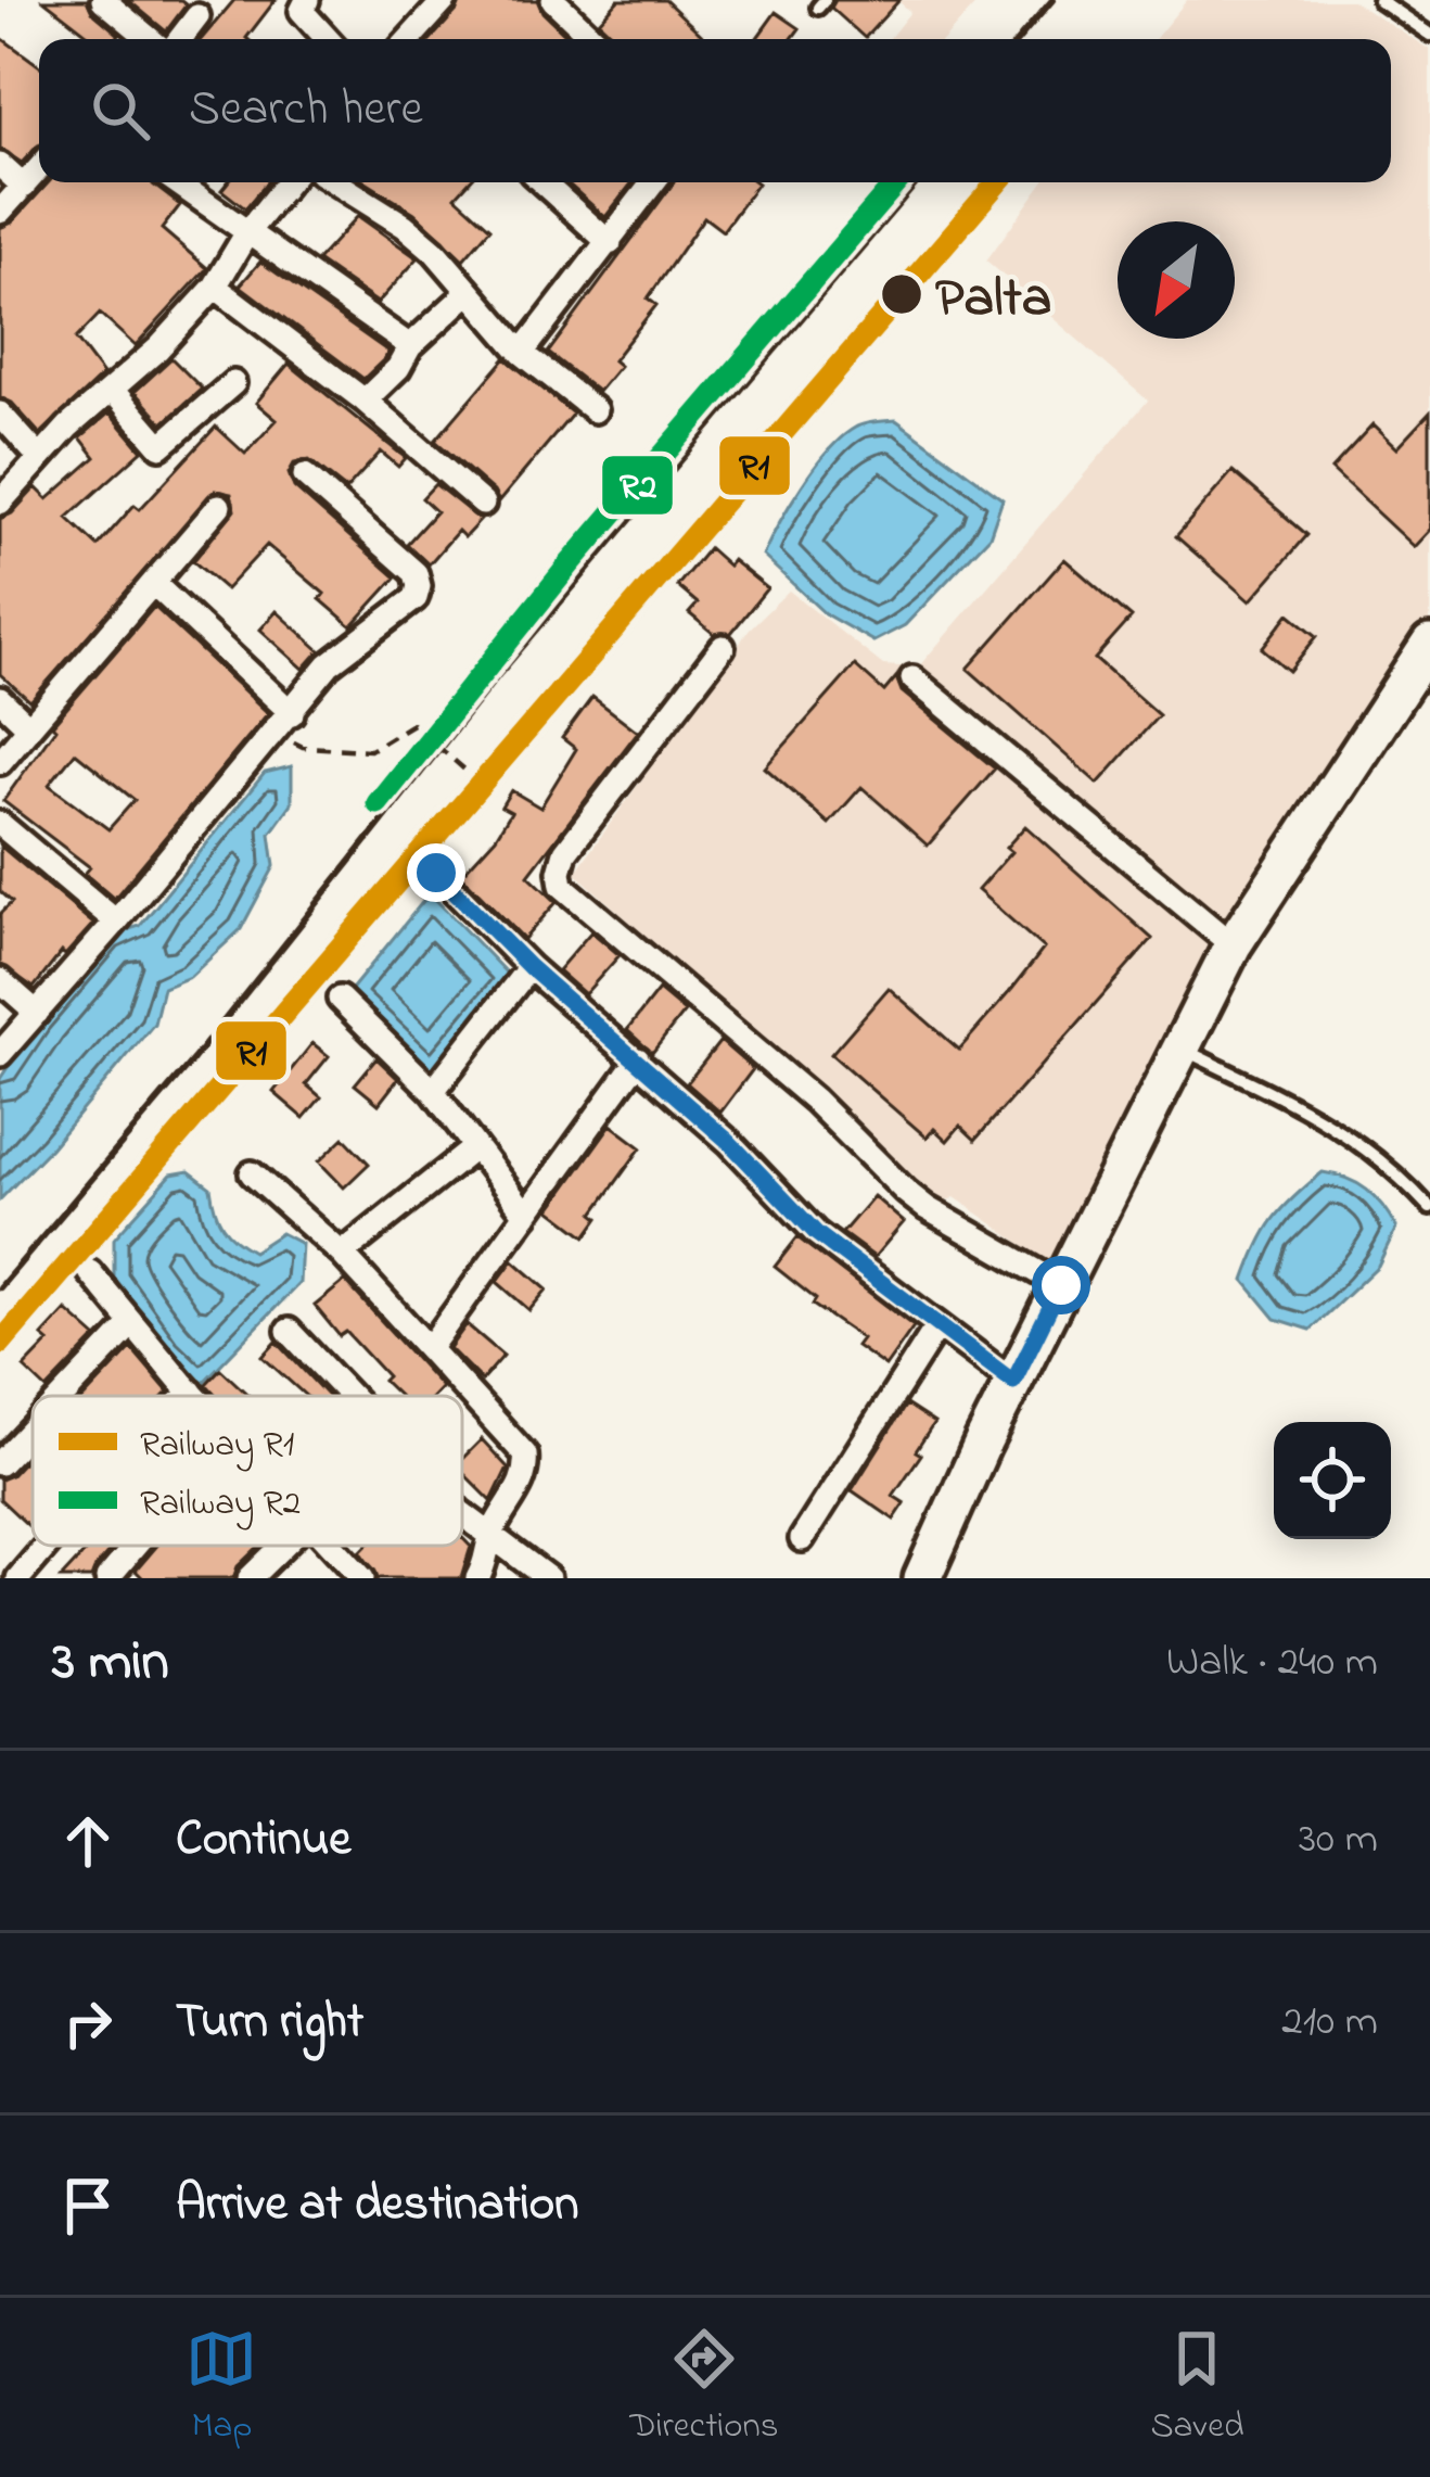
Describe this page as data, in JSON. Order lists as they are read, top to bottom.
{
  "places": ["Palta"],
  "lines": ["rail line R1", "rail line R2"],
  "legend": ["Railway R1", "Railway R2"],
  "north": "bottom left",
  "page": {
    "search": "Search here",
    "heading": ["3 min", "Walk · 240 m"],
    "list": [
      ["Continue", "30 m"],
      ["Turn right", "210 m"],
      "Arrive at destination"
    ],
    "nav": ["Map", "Directions", "Saved"]
  }
}
